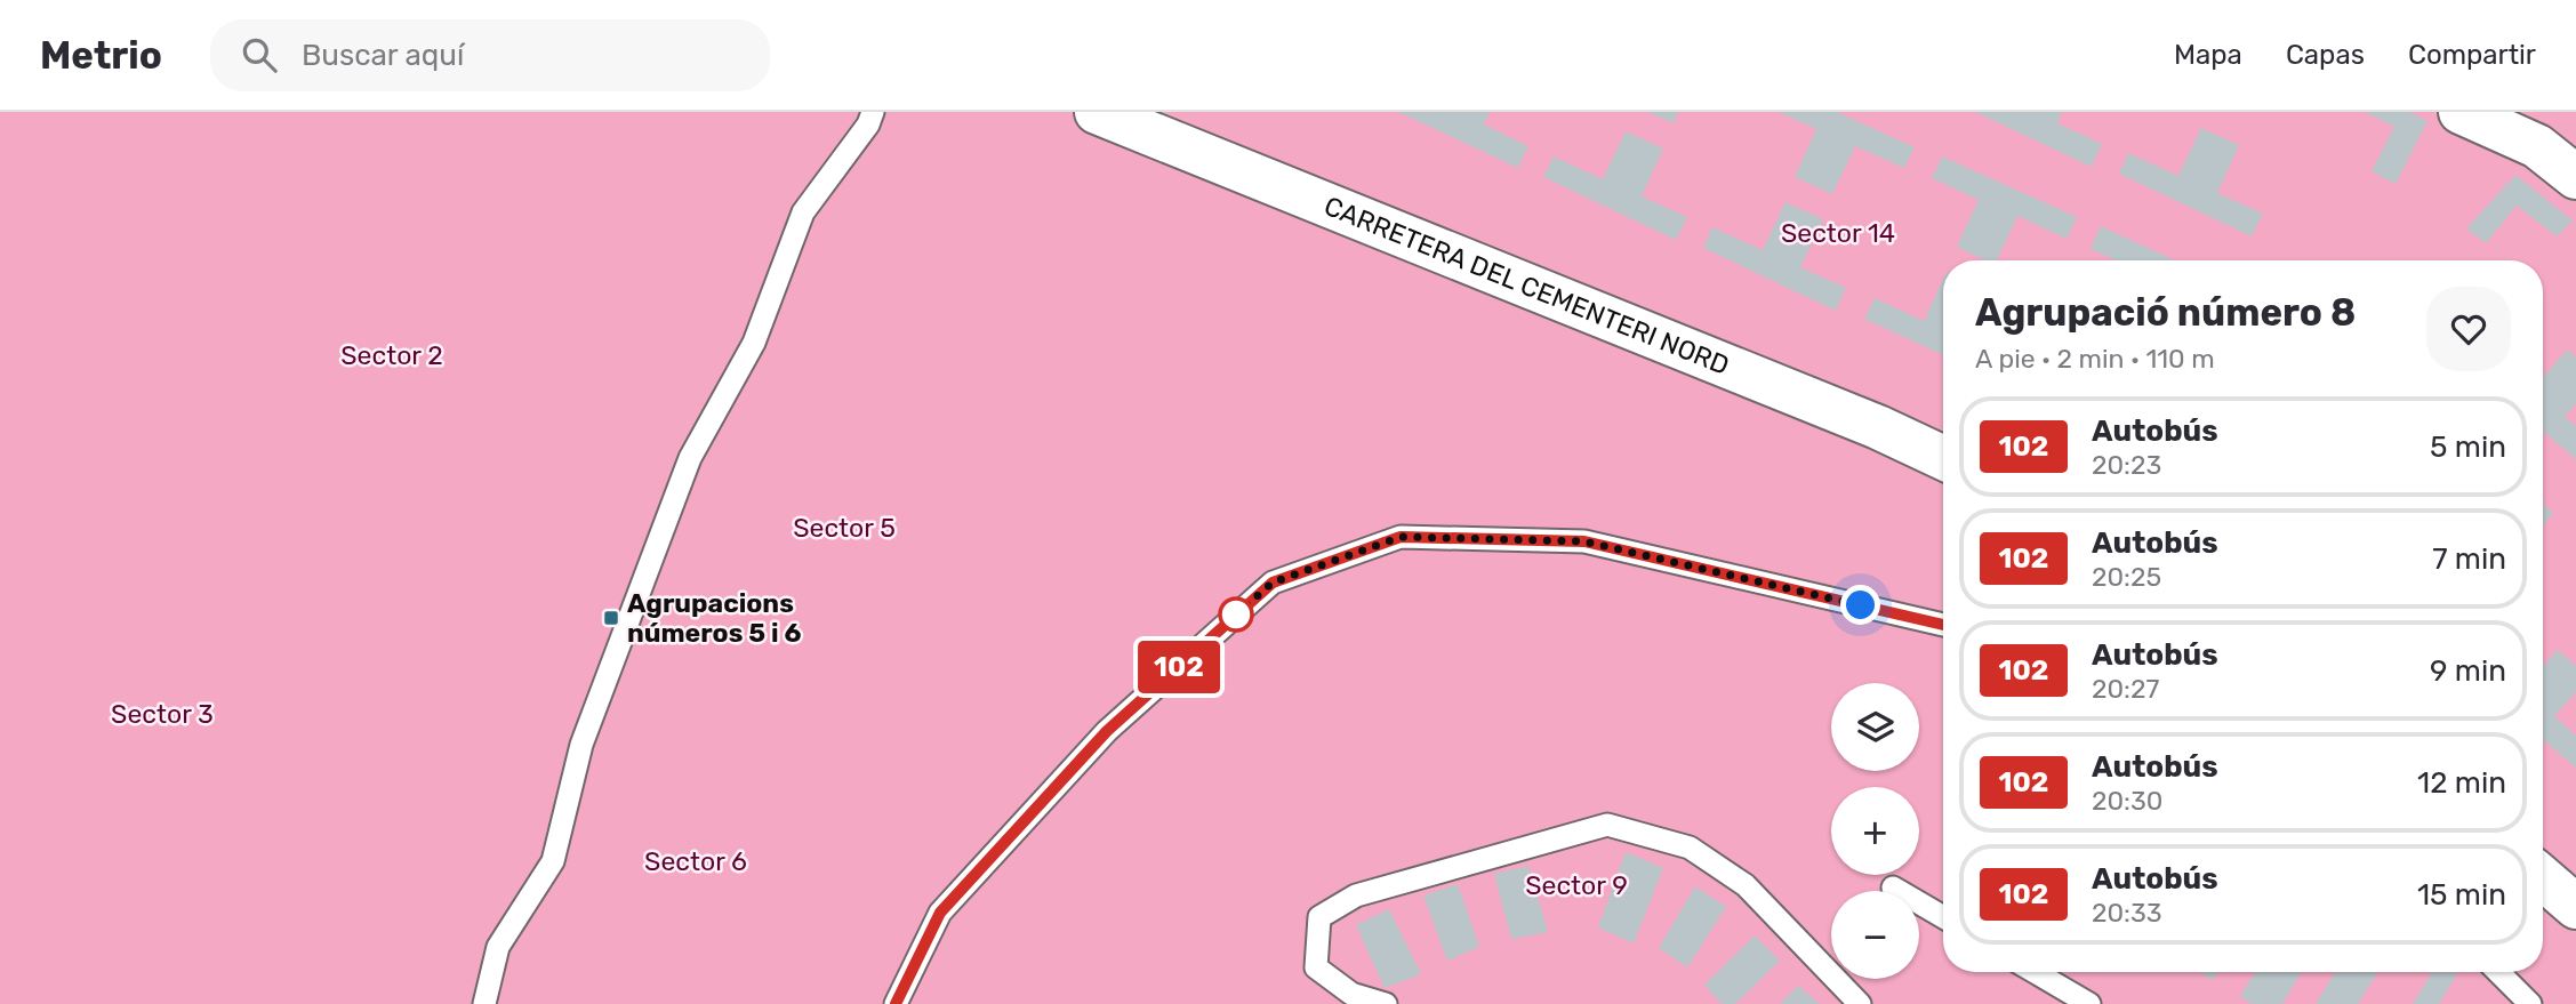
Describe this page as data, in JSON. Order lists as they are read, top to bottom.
{
  "streets": {
    "street": ["CARRETERA DEL CEMENTERI NORD"]
  },
  "parks": [
    "Sector 14",
    "Sector 2",
    "Sector 5",
    "Sector 3",
    "Sector 6",
    "Sector 9"
  ],
  "places": {
    "transit": ["Agrupacions números 5 i 6"]
  },
  "lines": ["bus line 102"],
  "page": {
    "header": "Metrio",
    "search": "Buscar aquí",
    "nav": ["Mapa", "Capas", "Compartir"],
    "on_map": "102",
    "heading": ["Agrupació número 8", "A pie · 2 min · 110 m"],
    "list": [
      {
        "mark": "102",
        "name": "Autobús",
        "note": "20:23",
        "value": "5 min"
      },
      {
        "mark": "102",
        "name": "Autobús",
        "note": "20:25",
        "value": "7 min"
      },
      {
        "mark": "102",
        "name": "Autobús",
        "note": "20:27",
        "value": "9 min"
      },
      {
        "mark": "102",
        "name": "Autobús",
        "note": "20:30",
        "value": "12 min"
      },
      {
        "mark": "102",
        "name": "Autobús",
        "note": "20:33",
        "value": "15 min"
      }
    ],
    "map_buttons": ["+", "−"]
  }
}
